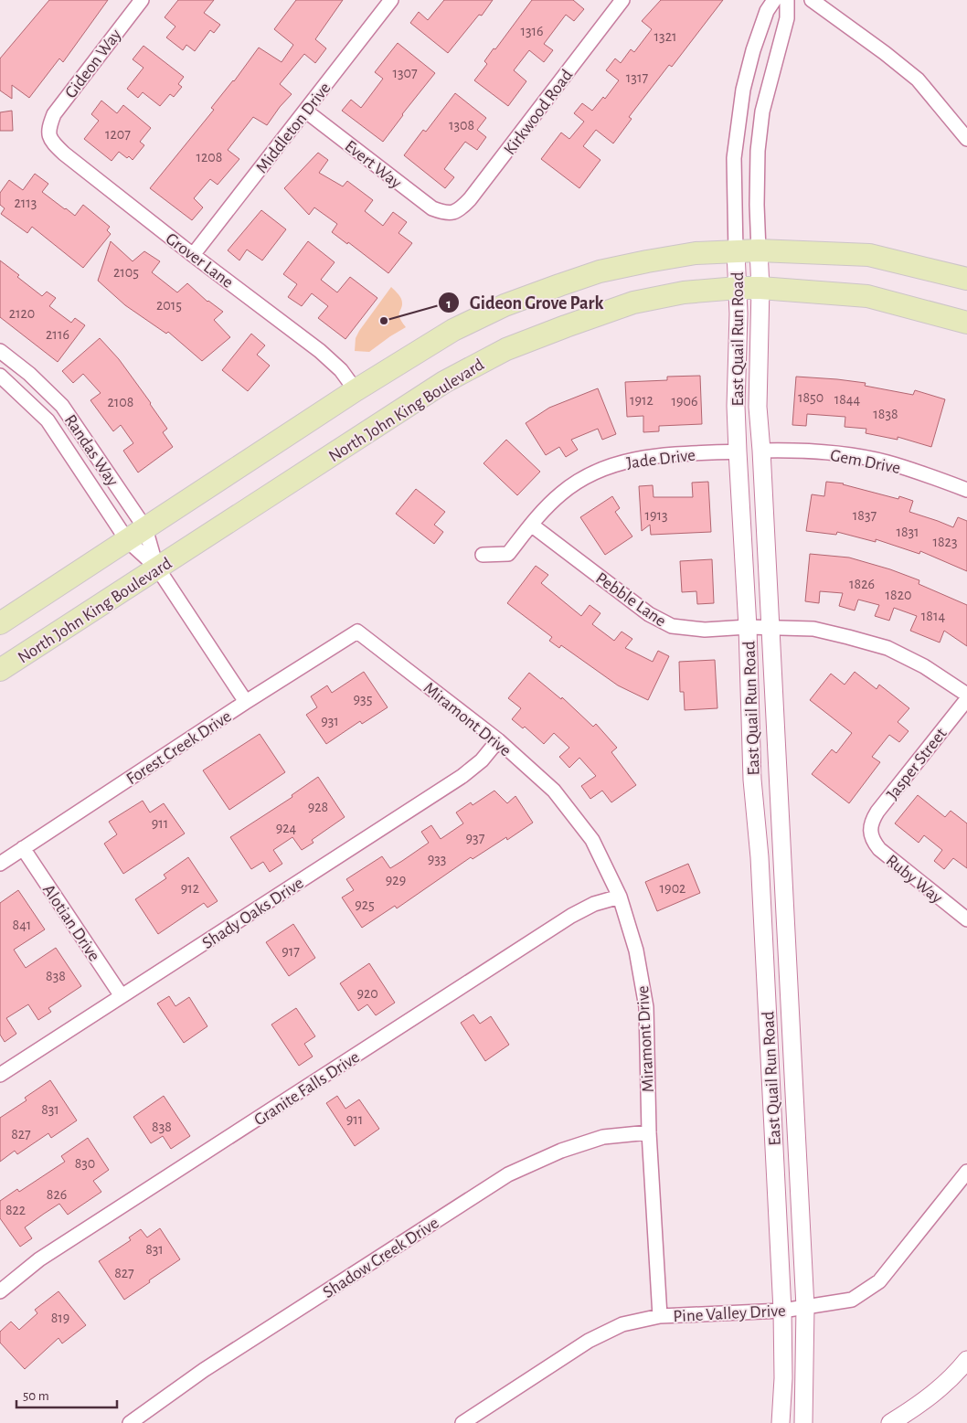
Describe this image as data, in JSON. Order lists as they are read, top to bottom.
{
  "streets": {
    "main road": ["North John King Boulevard"],
    "street": [
      "Gideon Way",
      "Kirkwood Road",
      "Middleton Drive",
      "Evert Way",
      "Grover Lane",
      "East Quail Run Road",
      "Randas Way",
      "Jade Drive",
      "Gem Drive",
      "Pebble Lane",
      "Miramont Drive",
      "Forest Creek Drive",
      "Jasper Street",
      "Ruby Way",
      "Shady Oaks Drive",
      "Alotian Drive",
      "Granite Falls Drive",
      "Shadow Creek Drive",
      "Pine Valley Drive"
    ]
  },
  "crossings": [
    ["Gideon Way", "Grover Lane"],
    ["Kirkwood Road", "Evert Way"],
    ["Middleton Drive", "Evert Way"],
    ["Middleton Drive", "Grover Lane"],
    ["East Quail Run Road", "North John King Boulevard"],
    ["East Quail Run Road", "Jade Drive"],
    ["East Quail Run Road", "Gem Drive"],
    ["East Quail Run Road", "Pebble Lane"],
    ["East Quail Run Road", "Pine Valley Drive"],
    ["North John King Boulevard", "Randas Way"],
    ["Randas Way", "Forest Creek Drive"],
    ["Jade Drive", "Pebble Lane"],
    ["Miramont Drive", "Forest Creek Drive"],
    ["Miramont Drive", "Shady Oaks Drive"],
    ["Miramont Drive", "Granite Falls Drive"],
    ["Miramont Drive", "Shadow Creek Drive"],
    ["Miramont Drive", "Pine Valley Drive"],
    ["Forest Creek Drive", "Alotian Drive"],
    ["Jasper Street", "Ruby Way"],
    ["Shady Oaks Drive", "Alotian Drive"]
  ],
  "places": ["Gideon Grove Park"],
  "house_numbers": [
    "1316",
    "1321",
    "1307",
    "1317",
    "1308",
    "1207",
    "1208",
    "2113",
    "2105",
    "2015",
    "2120",
    "2116",
    "1850",
    "1844",
    "1912",
    "1906",
    "2108",
    "1838",
    "1913",
    "1837",
    "1831",
    "1823",
    "1826",
    "1820",
    "1814",
    "935",
    "931",
    "928",
    "911",
    "924",
    "937",
    "933",
    "929",
    "912",
    "1902",
    "925",
    "841",
    "917",
    "838",
    "920",
    "831",
    "911",
    "838",
    "827",
    "830",
    "826",
    "822",
    "831",
    "827",
    "819"
  ],
  "scale_bar": "50 m"
}
